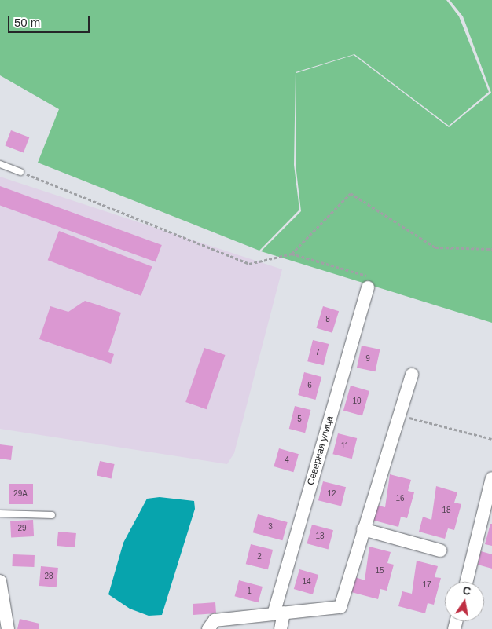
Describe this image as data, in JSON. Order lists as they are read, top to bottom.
{
  "streets": {
    "street": ["Северная улица"]
  },
  "house_numbers": [
    "8",
    "7",
    "9",
    "6",
    "10",
    "5",
    "11",
    "4",
    "29А",
    "12",
    "16",
    "18",
    "3",
    "29",
    "13",
    "2",
    "15",
    "28",
    "14",
    "17",
    "1"
  ],
  "scale_bar": "50 m",
  "north": "top"
}
